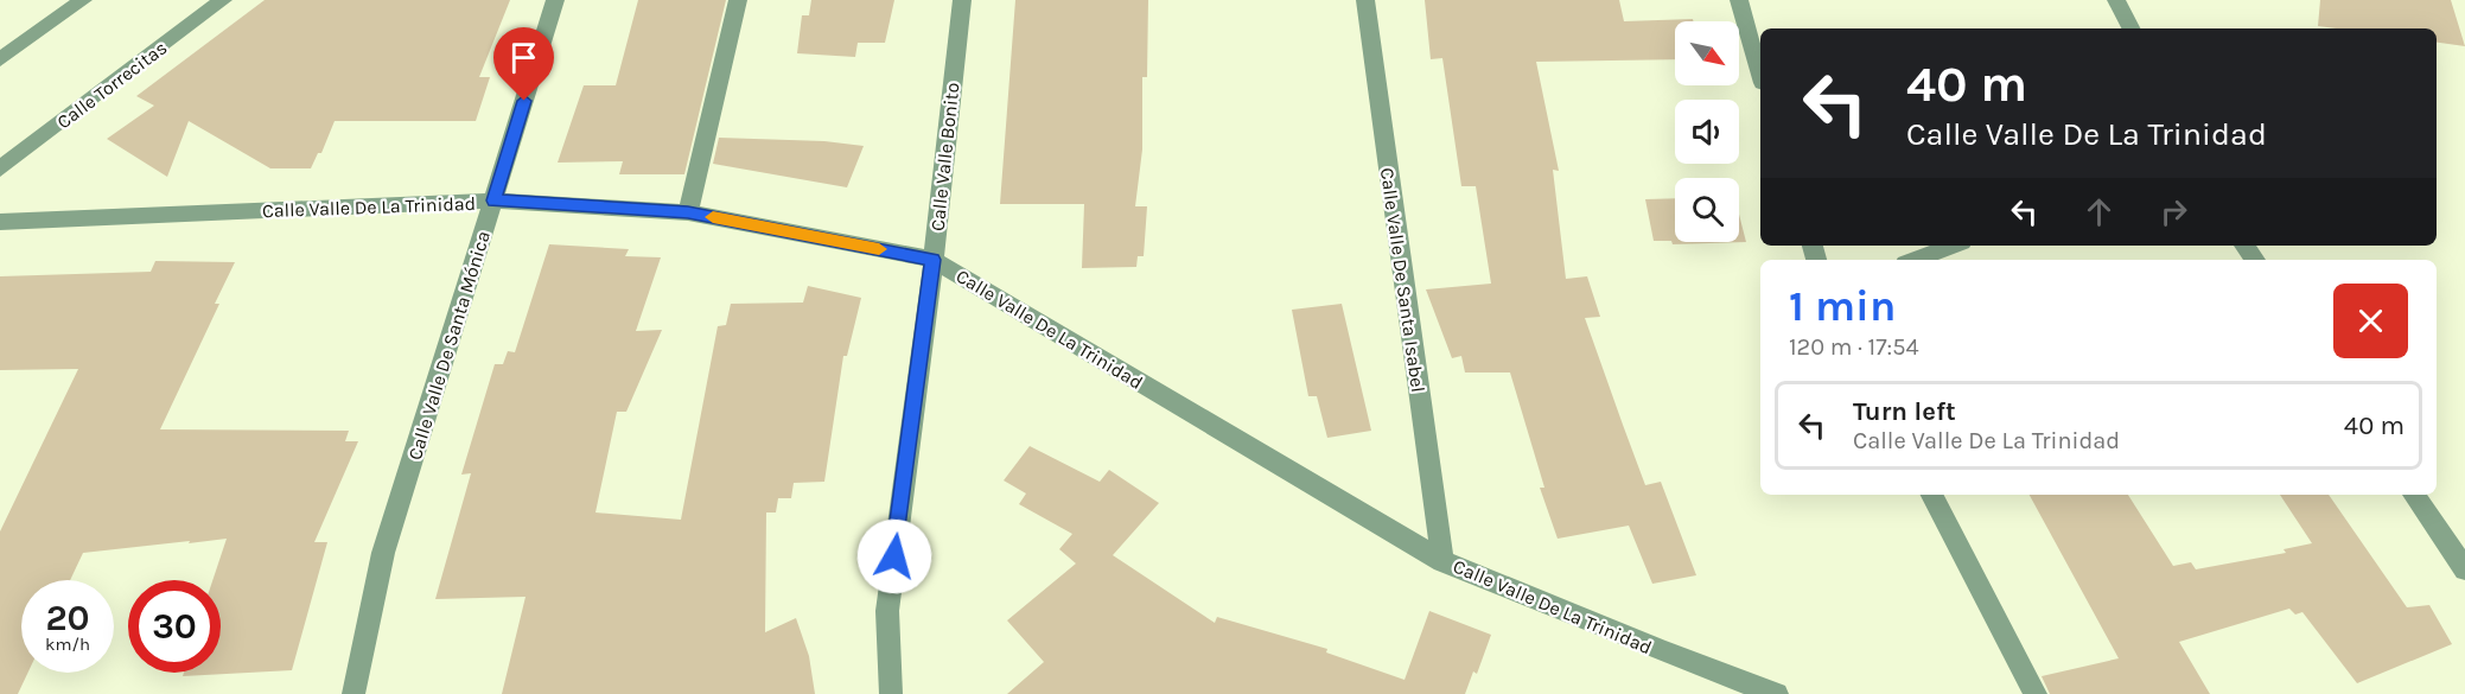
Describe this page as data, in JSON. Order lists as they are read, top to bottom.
{
  "streets": {
    "street": [
      "Calle Torrecitas",
      "Calle Valle Bonito",
      "Calle Valle De La Trinidad",
      "Calle Valle De Santa Isabel",
      "Calle Valle De Santa Mónica"
    ]
  },
  "crossings": [
    ["Calle Valle Bonito", "Calle Valle De La Trinidad"],
    ["Calle Valle De La Trinidad", "Calle Valle De Santa Isabel"],
    ["Calle Valle De La Trinidad", "Calle Valle De Santa Mónica"]
  ],
  "north": "bottom right",
  "page": {
    "turn": ["40 m", "Calle Valle De La Trinidad"],
    "heading": ["1 min", "120 m · 17:54"],
    "list": [
      {
        "name": "Turn left",
        "note": "Calle Valle De La Trinidad",
        "value": "40 m"
      }
    ],
    "speed": "20 km/h",
    "limit": "30"
  }
}
